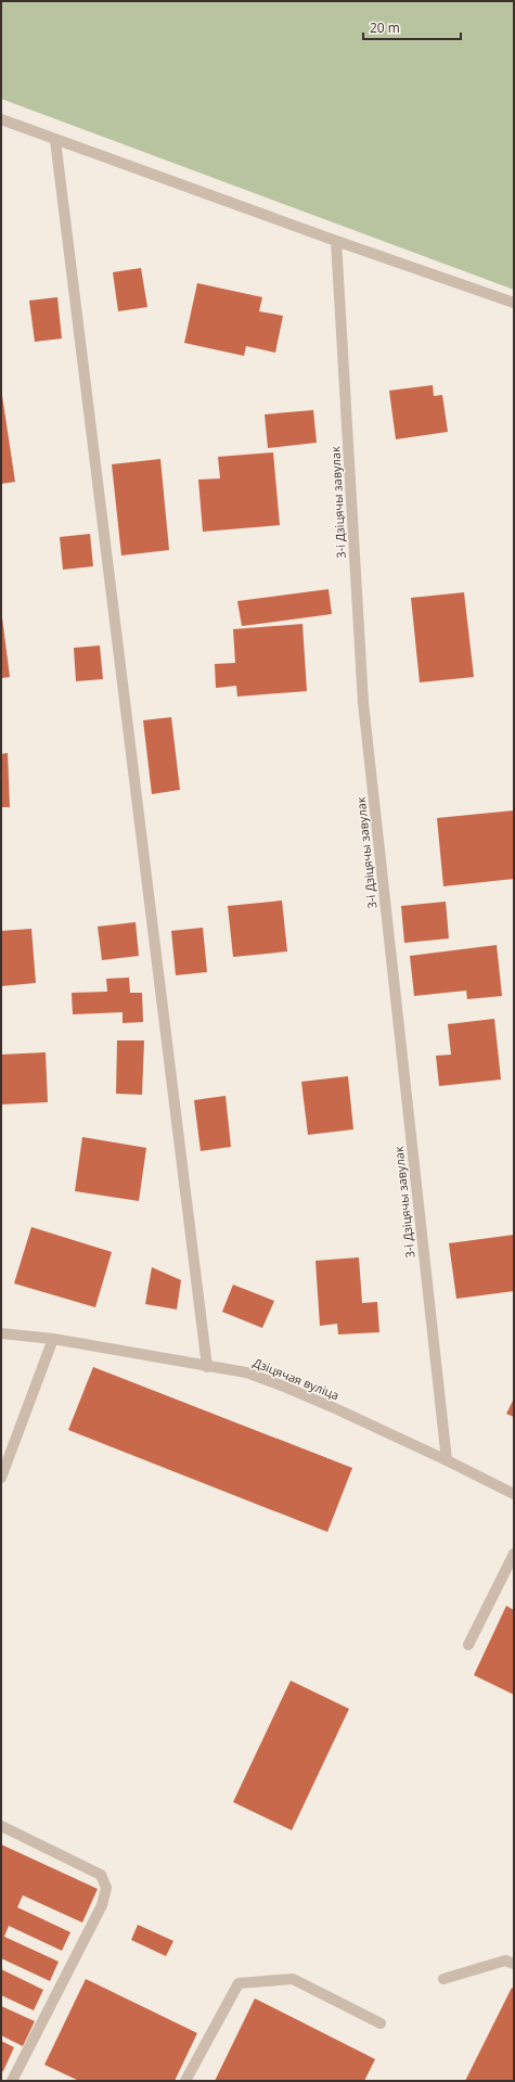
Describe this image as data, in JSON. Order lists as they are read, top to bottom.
{
  "streets": {
    "street": ["3-і Дзіцячы завулак", "Дзіцячая вуліца"]
  },
  "crossings": [
    ["3-і Дзіцячы завулак", "Дзіцячая вуліца"]
  ],
  "scale_bar": "20 m"
}
